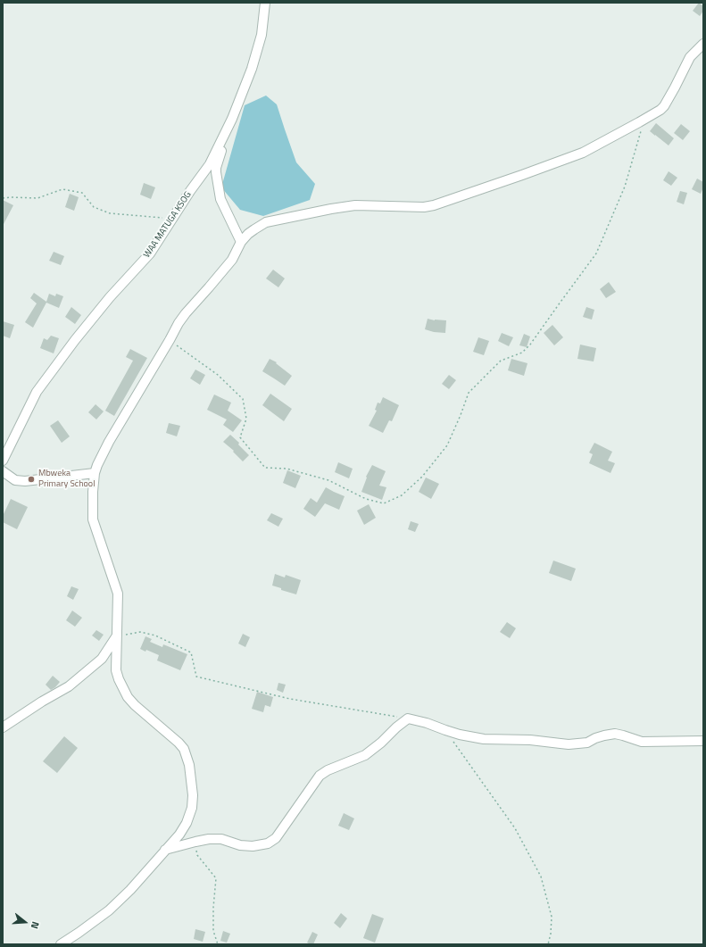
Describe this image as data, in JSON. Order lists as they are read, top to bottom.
{
  "streets": {
    "street": ["WAA MATUGA KSOG"]
  },
  "places": ["Mbweka Primary School"],
  "north": "right"
}
